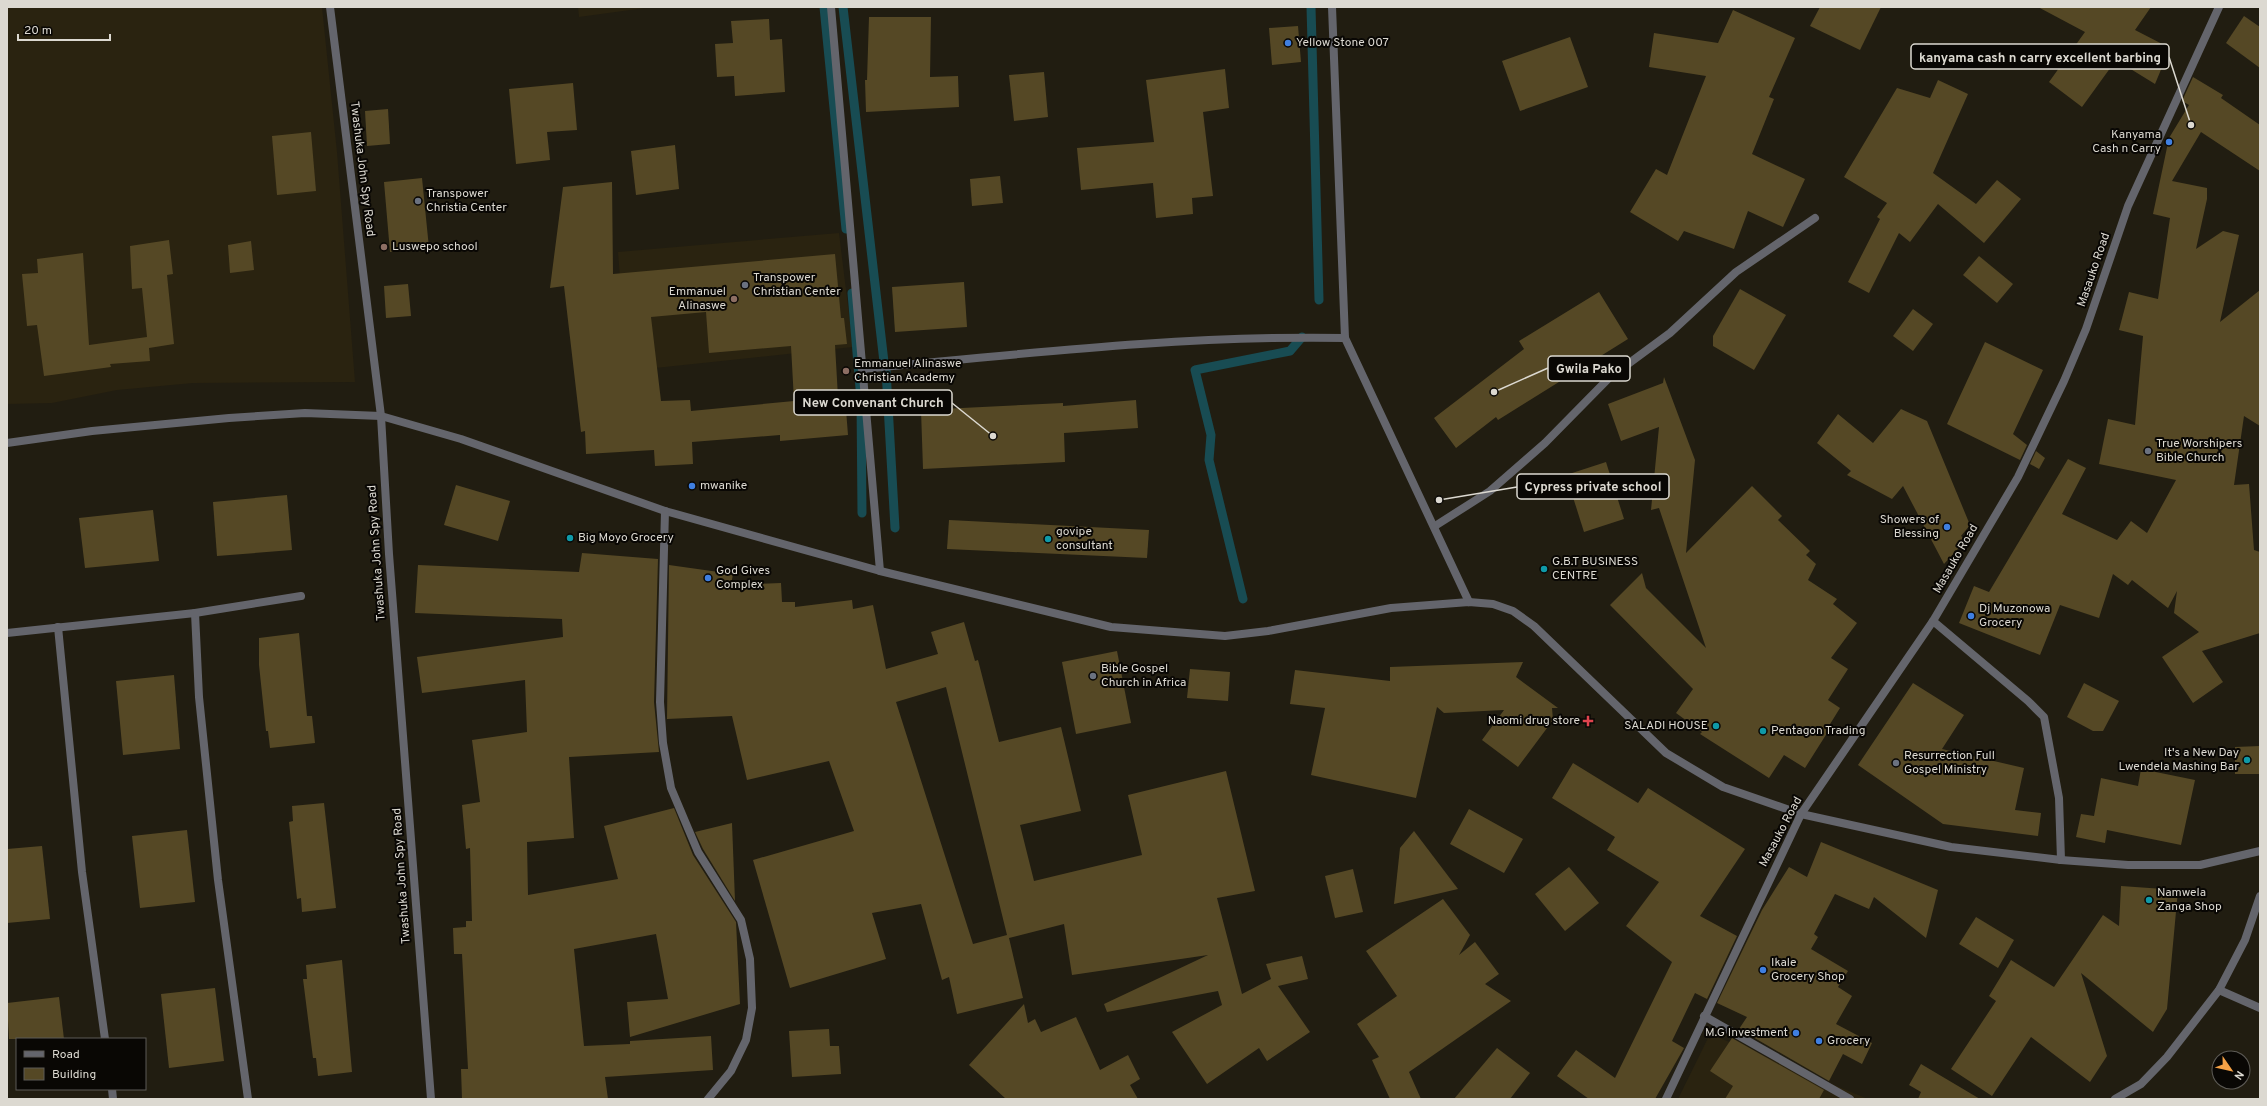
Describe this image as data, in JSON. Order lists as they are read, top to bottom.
{
  "streets": {
    "street": ["Twashuka John Spy Road", "Masauko Road"]
  },
  "places": {
    "other": [
      "Yellow Stone 007",
      "kanyama cash n carry excellent barbing",
      "Kanyama Cash n Carry",
      "Transpower Christia Center",
      "Luswepo school",
      "Transpower Christian Center",
      "Emmanuel Alinaswe",
      "Emmanuel Alinaswe Christian Academy",
      "Gwila Pako",
      "New Convenant Church",
      "True Worshipers Bible Church",
      "mwanike",
      "Cypress private school",
      "Showers of Blessing",
      "Big Moyo Grocery",
      "govipe consultant",
      "G.B.T BUSINESS CENTRE",
      "God Gives Complex",
      "Dj Muzonowa Grocery",
      "Bible Gospel Church in Africa",
      "SALADI HOUSE",
      "Pentagon Trading",
      "It's a New Day Lwendela Mashing Bar",
      "Resurrection Full Gospel Ministry",
      "Namwela Zanga Shop",
      "Ikale Grocery Shop",
      "M.G Investment",
      "Grocery"
    ],
    "health": ["Naomi drug store"]
  },
  "legend": ["Road", "Building"],
  "scale_bar": "20 m",
  "north": "bottom right"
}
